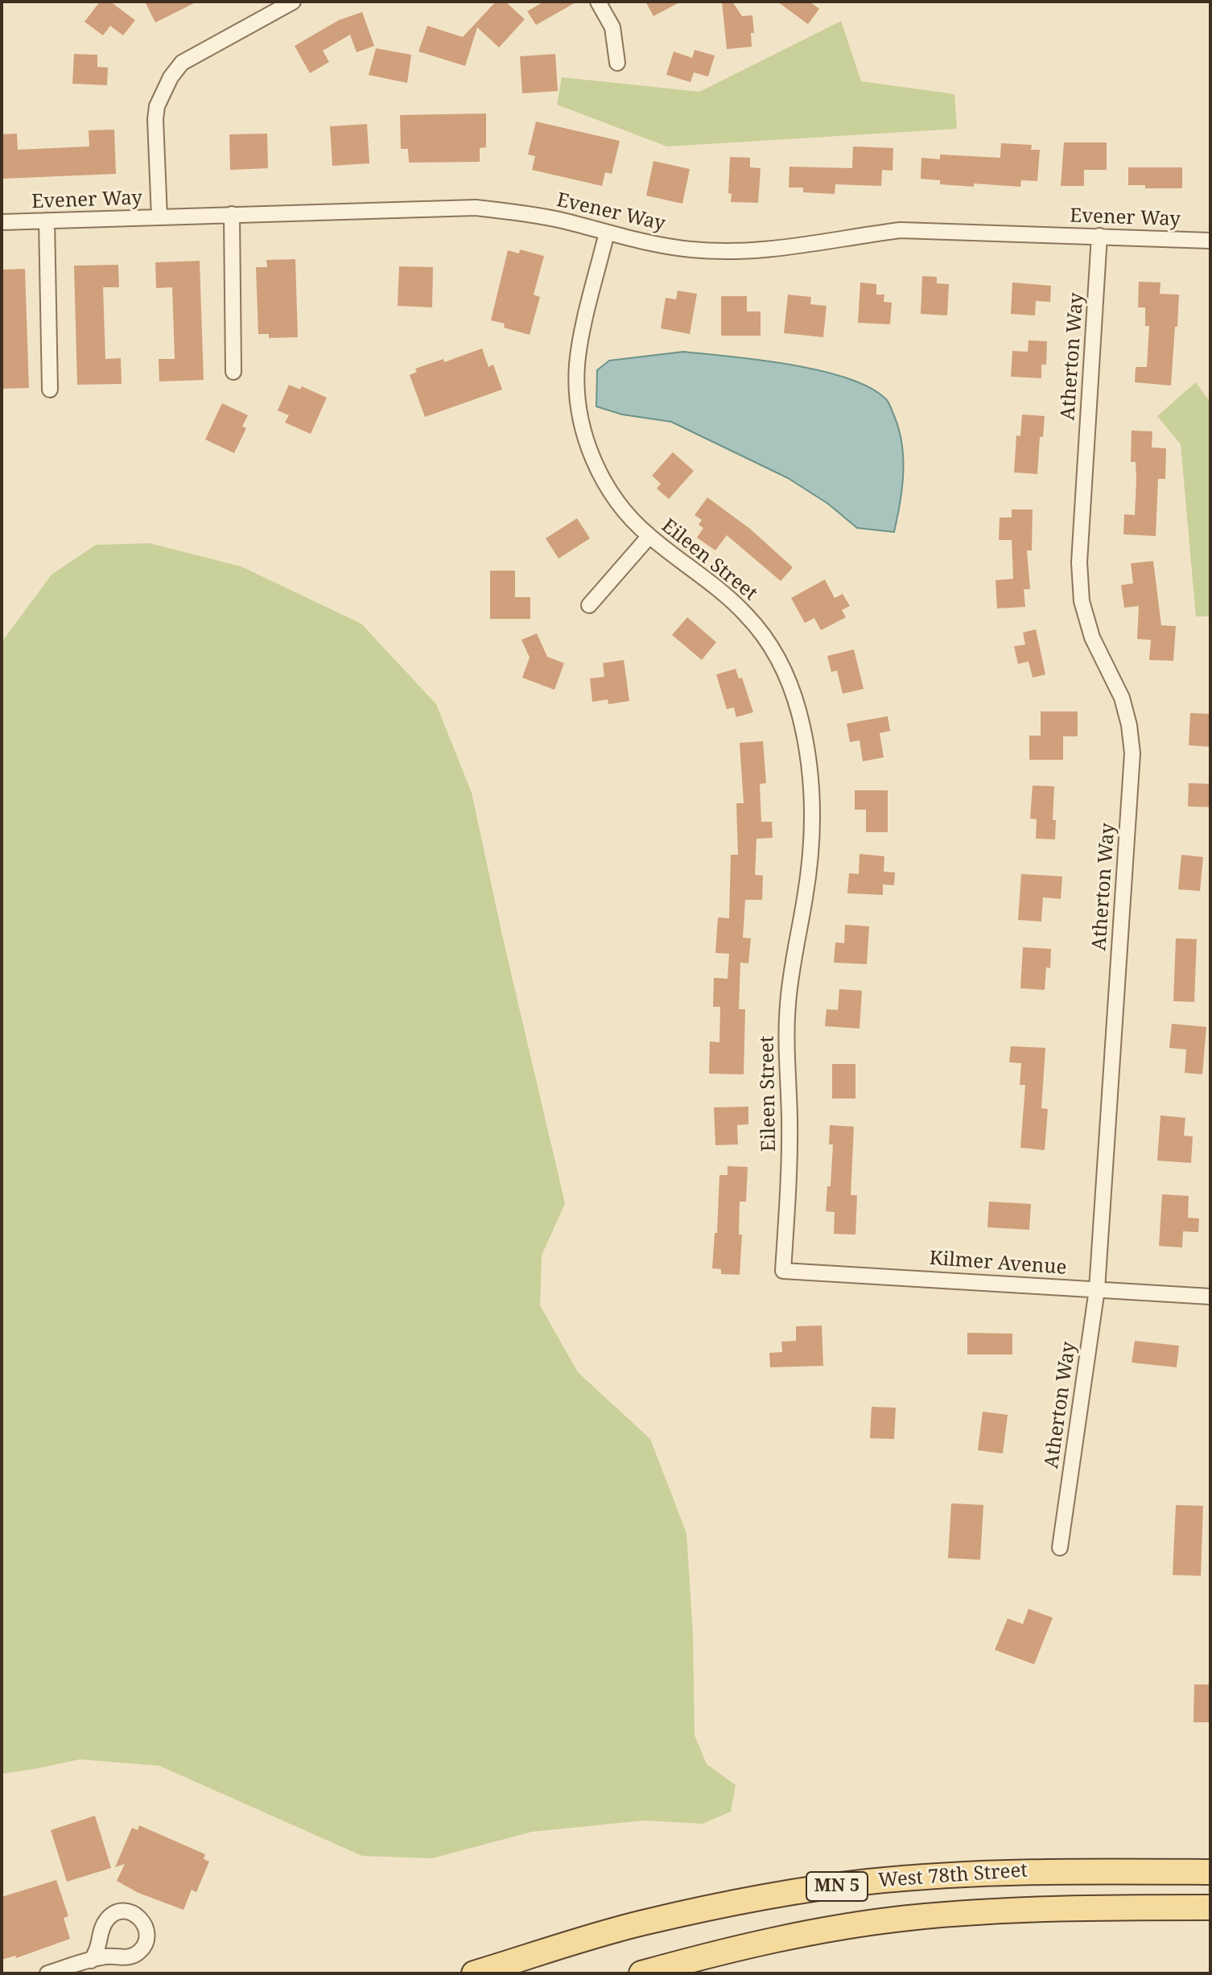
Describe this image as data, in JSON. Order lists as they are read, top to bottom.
{
  "streets": {
    "main road": ["West 78th Street", "MN 5"],
    "street": [
      "Evener Way",
      "Atherton Way",
      "Eileen Street",
      "Kilmer Avenue"
    ]
  },
  "crossings": [
    ["Evener Way", "Atherton Way"],
    ["Evener Way", "Eileen Street"],
    ["Atherton Way", "Kilmer Avenue"],
    ["Eileen Street", "Kilmer Avenue"]
  ]
}
